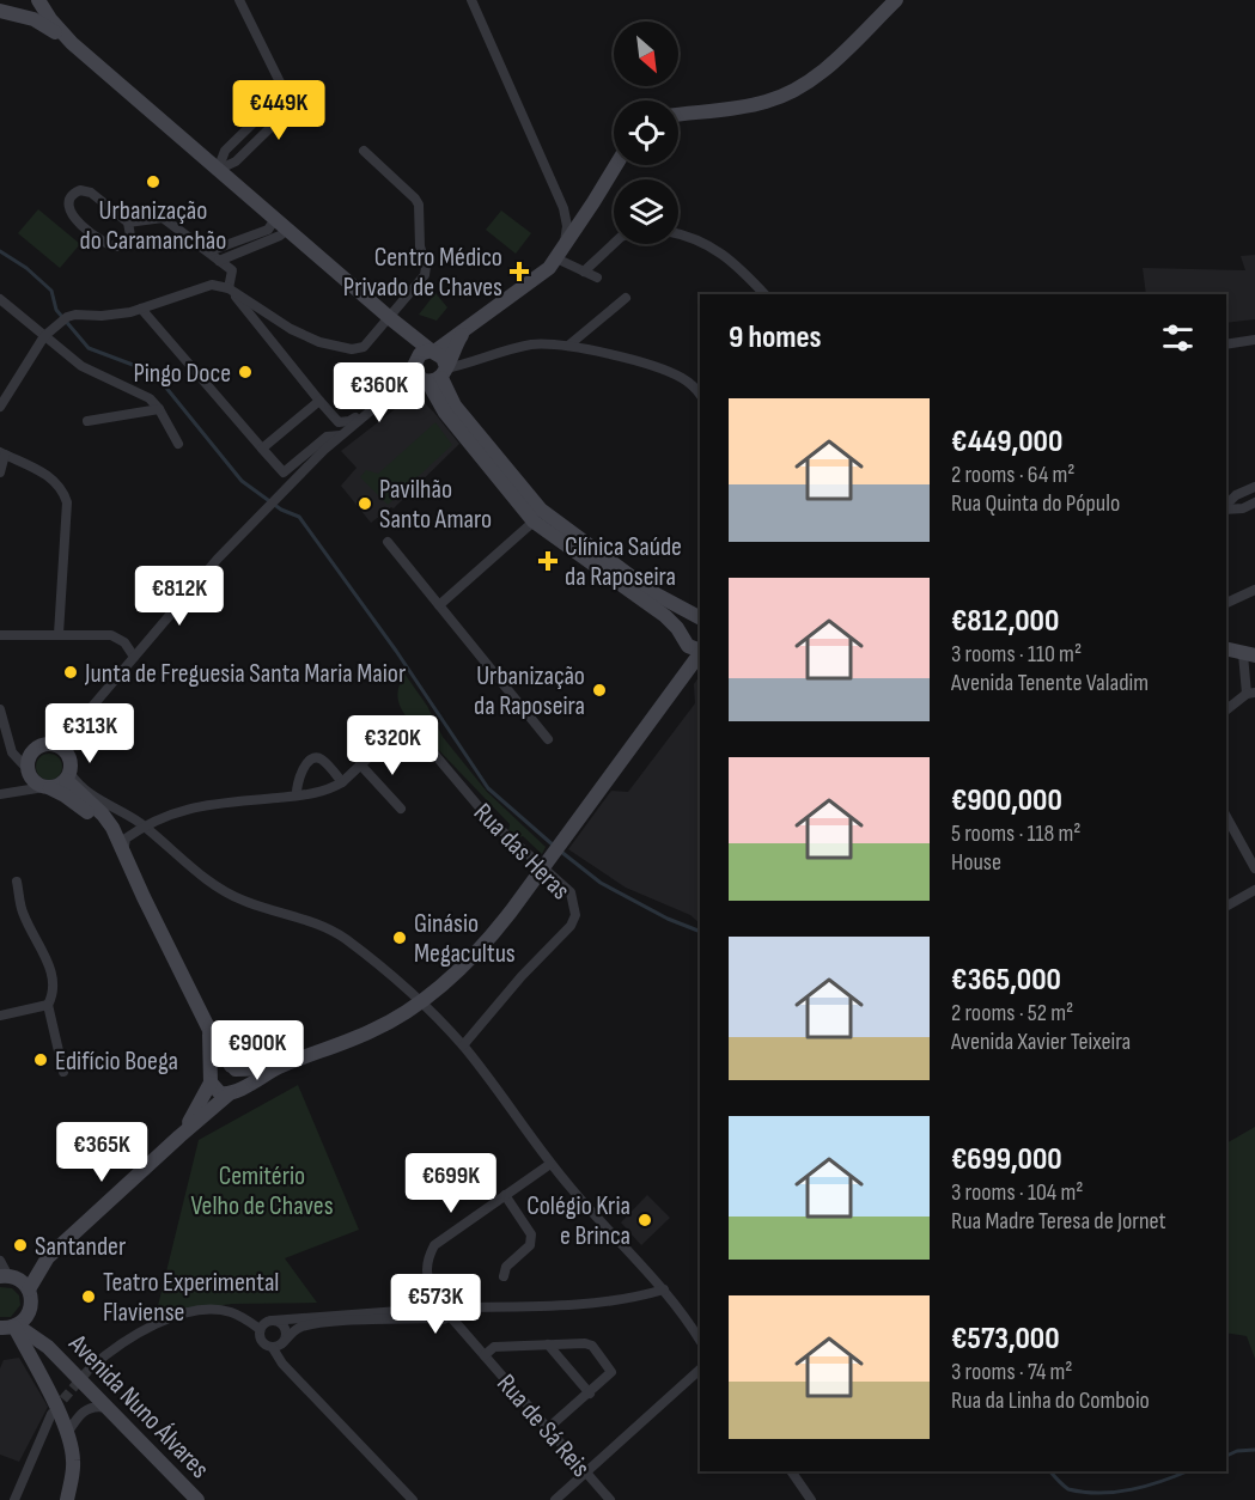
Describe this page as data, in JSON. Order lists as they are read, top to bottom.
{
  "streets": {
    "main road": ["Avenida Nuno Álvares"],
    "street": ["Rua das Heras", "Rua de Sá Reis"]
  },
  "parks": ["Cemitério Velho de Chaves"],
  "places": {
    "other": [
      "Urbanização do Caramanchão",
      "Pingo Doce",
      "Pavilhão Santo Amaro",
      "Junta de Freguesia Santa Maria Maior",
      "Urbanização da Raposeira",
      "Ginásio Megacultus",
      "Edifício Boega",
      "Colégio Kria e Brinca",
      "Santander",
      "Teatro Experimental Flaviense"
    ],
    "health": ["Centro Médico Privado de Chaves", "Clínica Saúde da Raposeira"]
  },
  "north": "bottom right",
  "page": {
    "price": [
      "€449K",
      "€360K",
      "€812K",
      "€313K",
      "€320K",
      "€900K",
      "€365K",
      "€699K",
      "€573K"
    ],
    "heading": "9 homes",
    "list": [
      {
        "name": "€449,000",
        "note": "2 rooms · 64 m² · Rua Quinta do Pópulo"
      },
      {
        "name": "€812,000",
        "note": "3 rooms · 110 m² · Avenida Tenente Valadim"
      },
      {
        "name": "€900,000",
        "note": "5 rooms · 118 m² · House"
      },
      {
        "name": "€365,000",
        "note": "2 rooms · 52 m² · Avenida Xavier Teixeira"
      },
      {
        "name": "€699,000",
        "note": "3 rooms · 104 m² · Rua Madre Teresa de Jornet"
      },
      {
        "name": "€573,000",
        "note": "3 rooms · 74 m² · Rua da Linha do Comboio"
      }
    ]
  }
}
